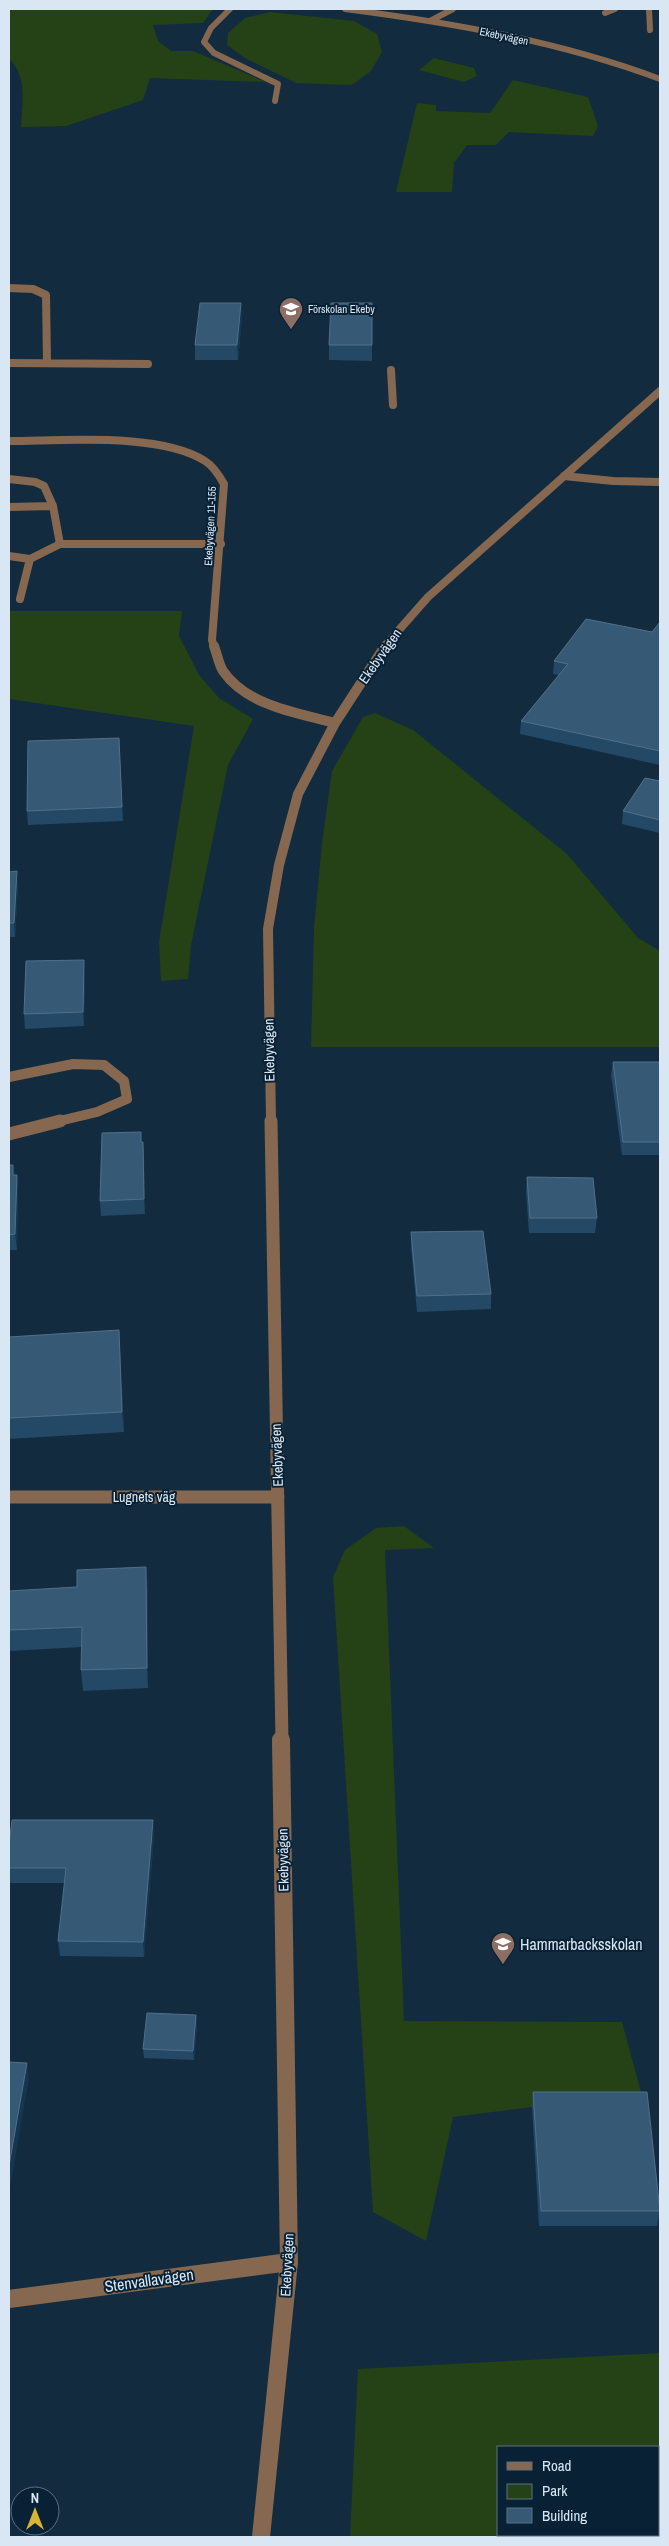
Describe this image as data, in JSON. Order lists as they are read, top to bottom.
{
  "streets": {
    "street": [
      "Ekebyvägen",
      "Ekebyvägen 11-155",
      "Lugnets väg",
      "Stenvallavägen"
    ]
  },
  "crossings": [
    ["Ekebyvägen", "Ekebyvägen 11-155"],
    ["Ekebyvägen", "Lugnets väg"],
    ["Ekebyvägen", "Stenvallavägen"]
  ],
  "places": {
    "school or university": ["Förskolan Ekeby", "Hammarbacksskolan"]
  },
  "legend": ["Road", "Park", "Building"],
  "north": "top"
}
